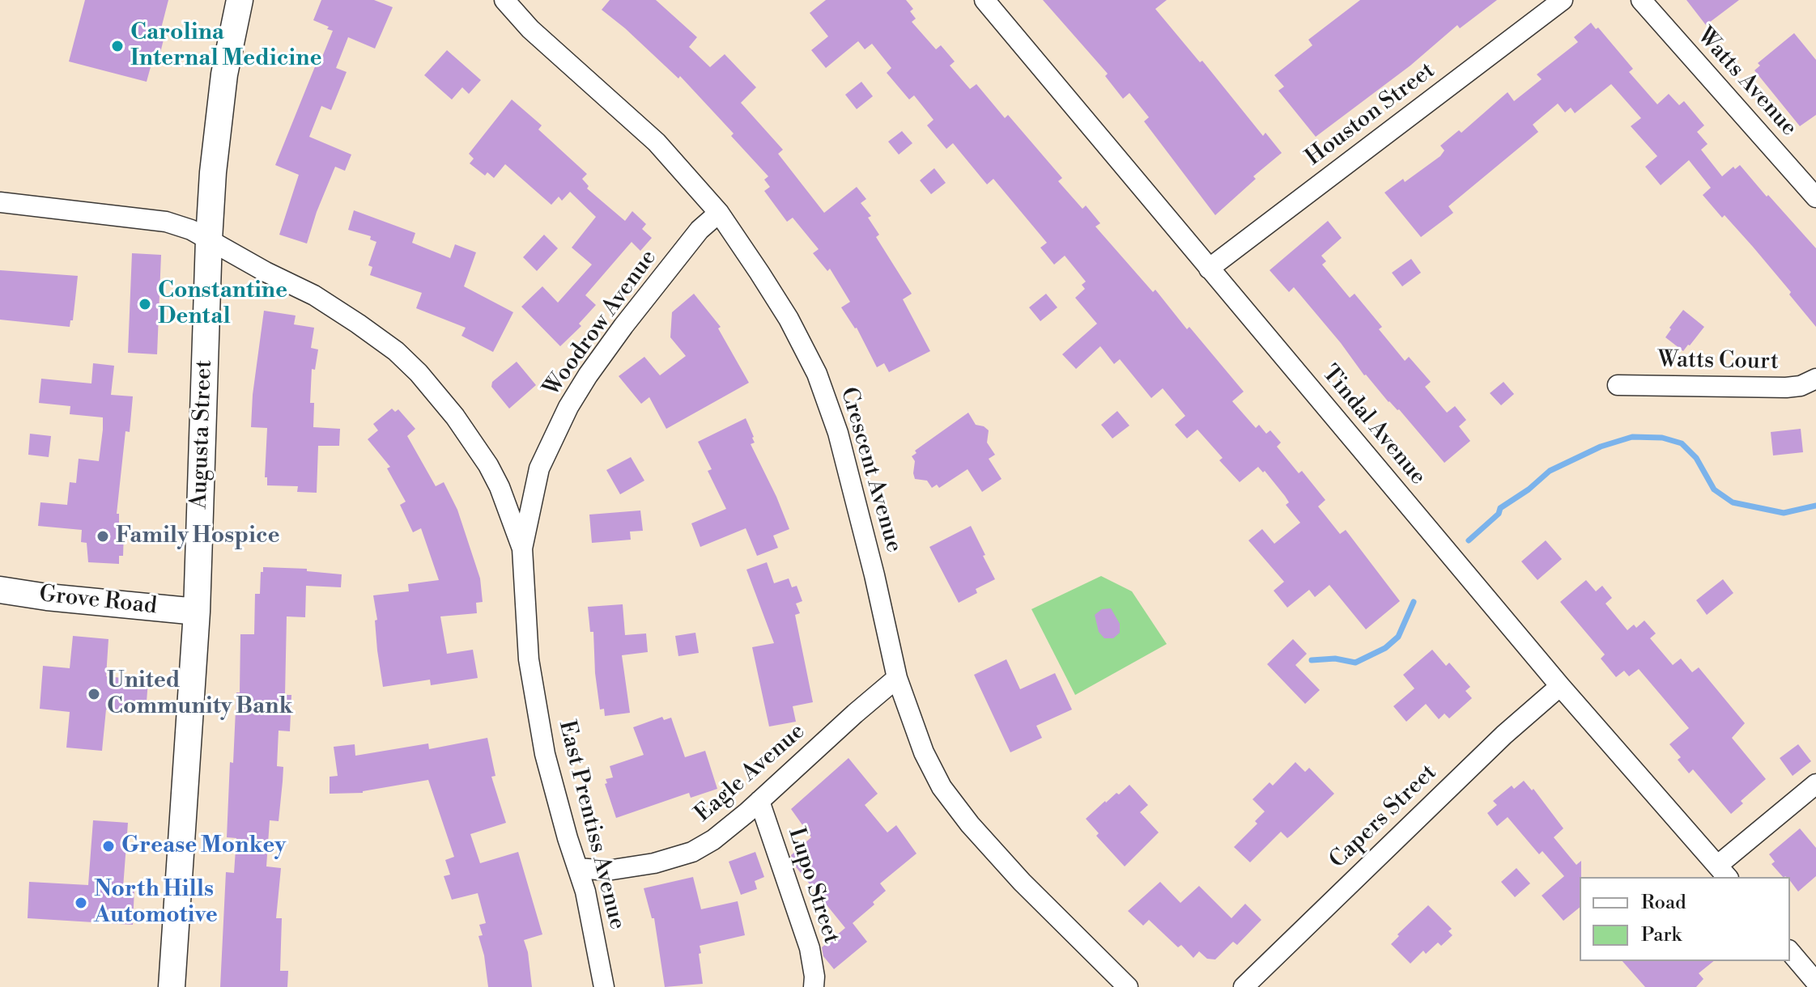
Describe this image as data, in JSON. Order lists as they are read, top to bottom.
{
  "streets": {
    "main road": ["Augusta Street", "Grove Road"],
    "street": [
      "Watts Avenue",
      "Houston Street",
      "Woodrow Avenue",
      "Watts Court",
      "Tindal Avenue",
      "Crescent Avenue",
      "Eagle Avenue",
      "Capers Street",
      "East Prentiss Avenue",
      "Lupo Street"
    ]
  },
  "crossings": [
    ["Houston Street", "Tindal Avenue"],
    ["Woodrow Avenue", "Crescent Avenue"],
    ["Woodrow Avenue", "East Prentiss Avenue"],
    ["Tindal Avenue", "Capers Street"],
    ["Augusta Street", "Grove Road"],
    ["Augusta Street", "East Prentiss Avenue"],
    ["Crescent Avenue", "Eagle Avenue"],
    ["Eagle Avenue", "East Prentiss Avenue"],
    ["Eagle Avenue", "Lupo Street"]
  ],
  "places": [
    "Carolina Internal Medicine",
    "Constantine Dental",
    "Family Hospice",
    "United Community Bank",
    "Grease Monkey",
    "North Hills Automotive"
  ],
  "legend": ["Road", "Park"]
}
